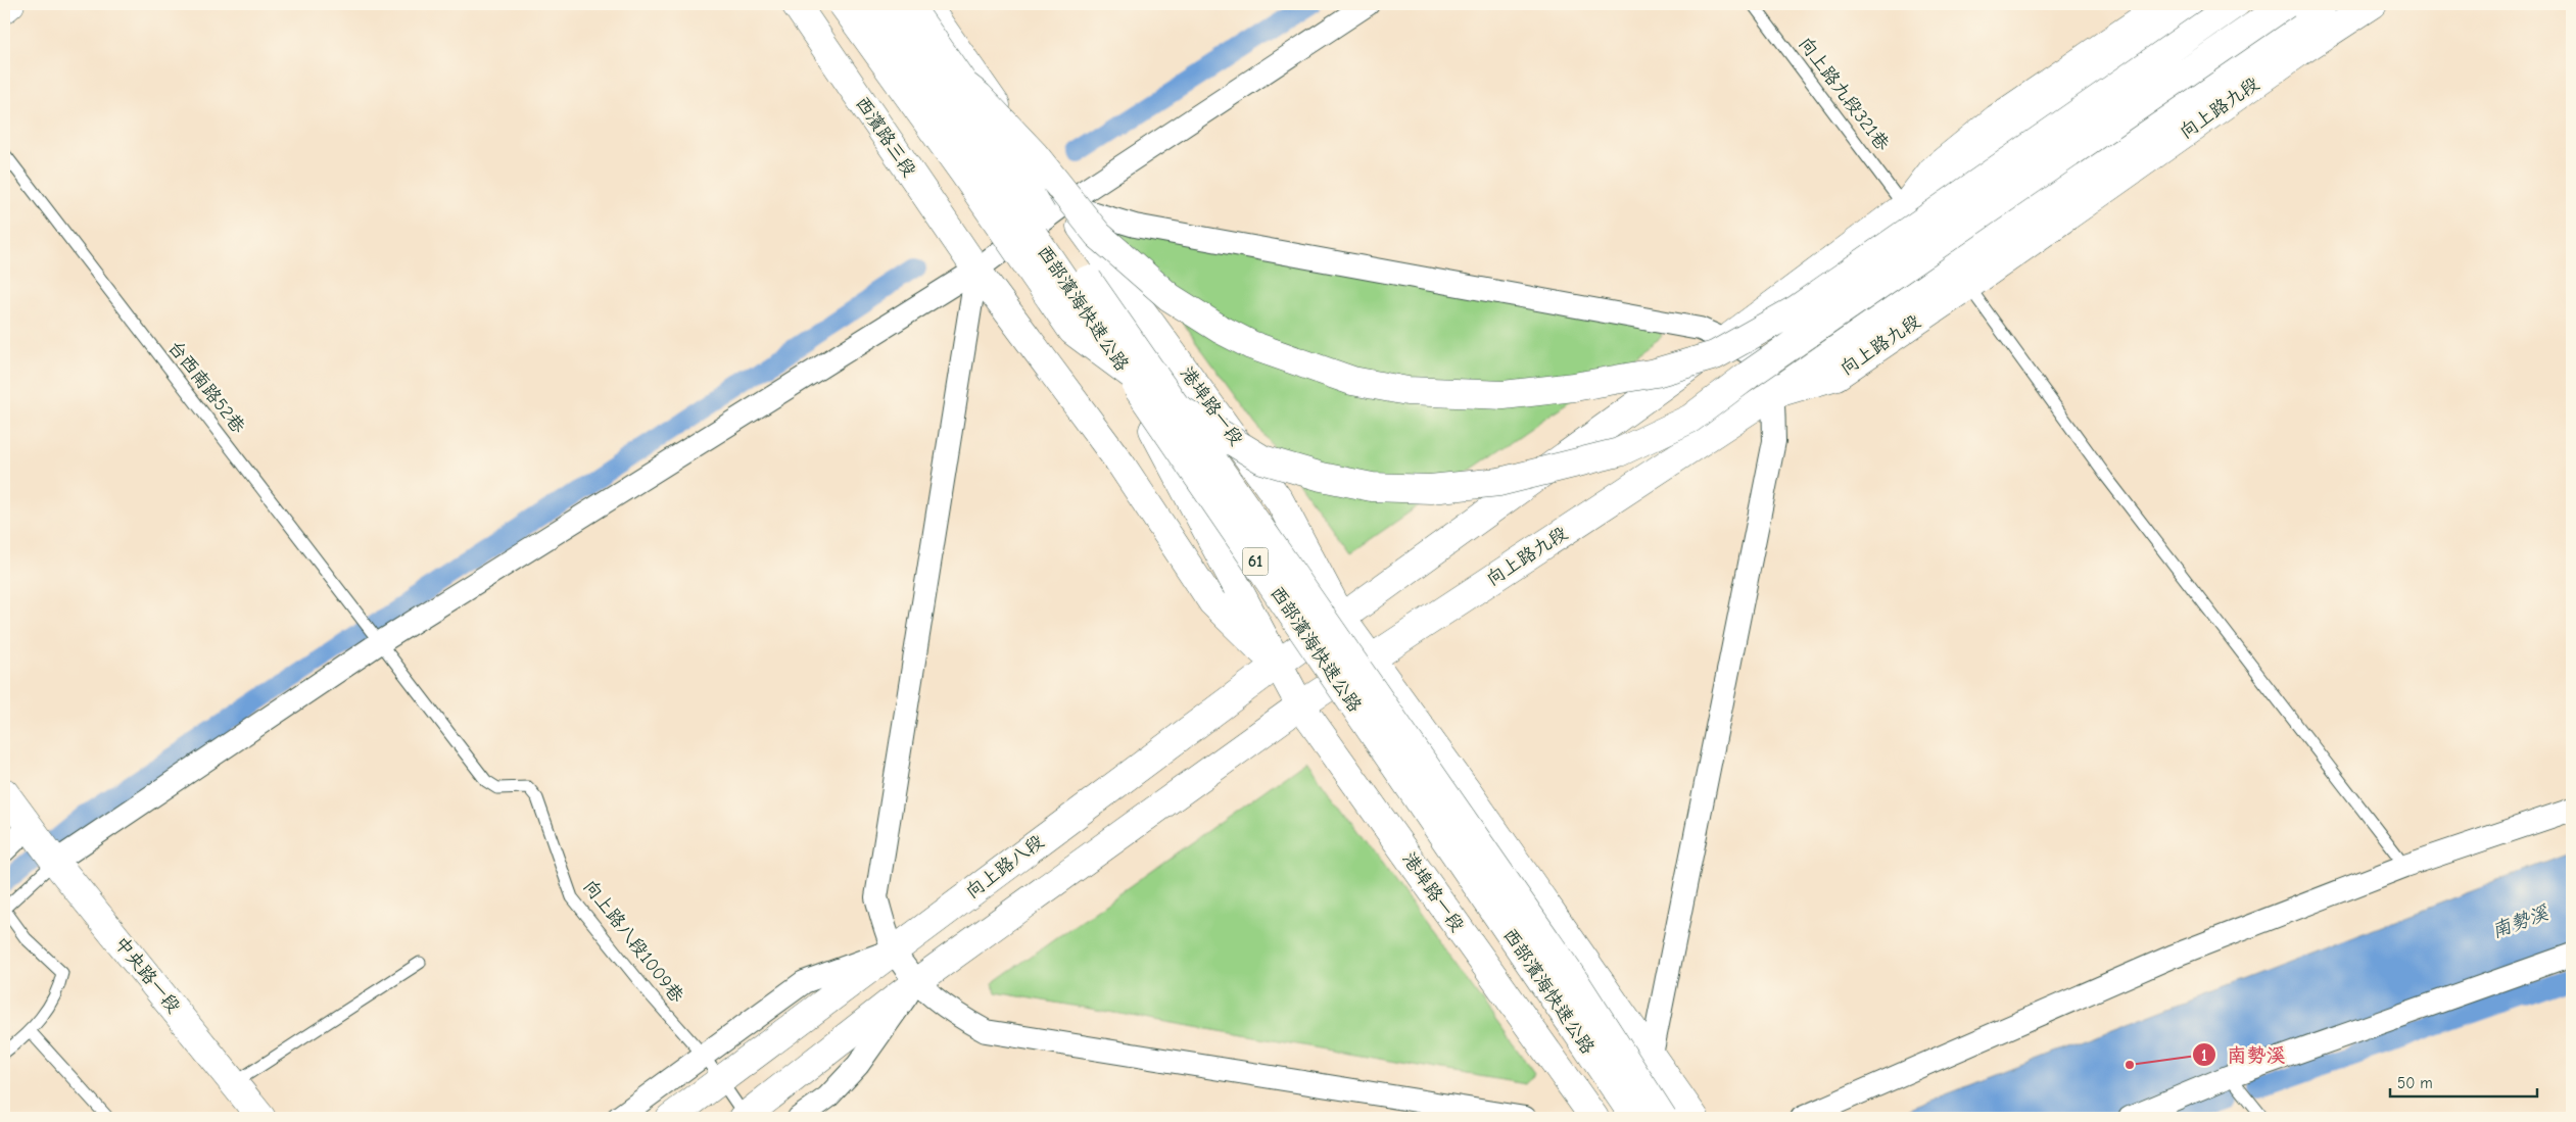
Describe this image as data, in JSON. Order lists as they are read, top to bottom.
{
  "streets": {
    "main road": [
      "向上路九段",
      "西濱路三段",
      "西部濱海快速公路",
      "港埠路一段",
      "61",
      "向上路八段",
      "中央路一段"
    ],
    "lane": ["向上路九段321巷", "台西南路52巷", "向上路八段1009巷"]
  },
  "crossings": [
    ["向上路九段321巷", "向上路九段"],
    ["向上路九段", "港埠路一段"],
    ["西濱路三段", "港埠路一段"],
    ["台西南路52巷", "向上路八段1009巷"],
    ["港埠路一段", "向上路八段"],
    ["向上路八段", "向上路八段1009巷"]
  ],
  "water": ["南勢溪"],
  "places": ["南勢溪"],
  "scale_bar": "50 m"
}
